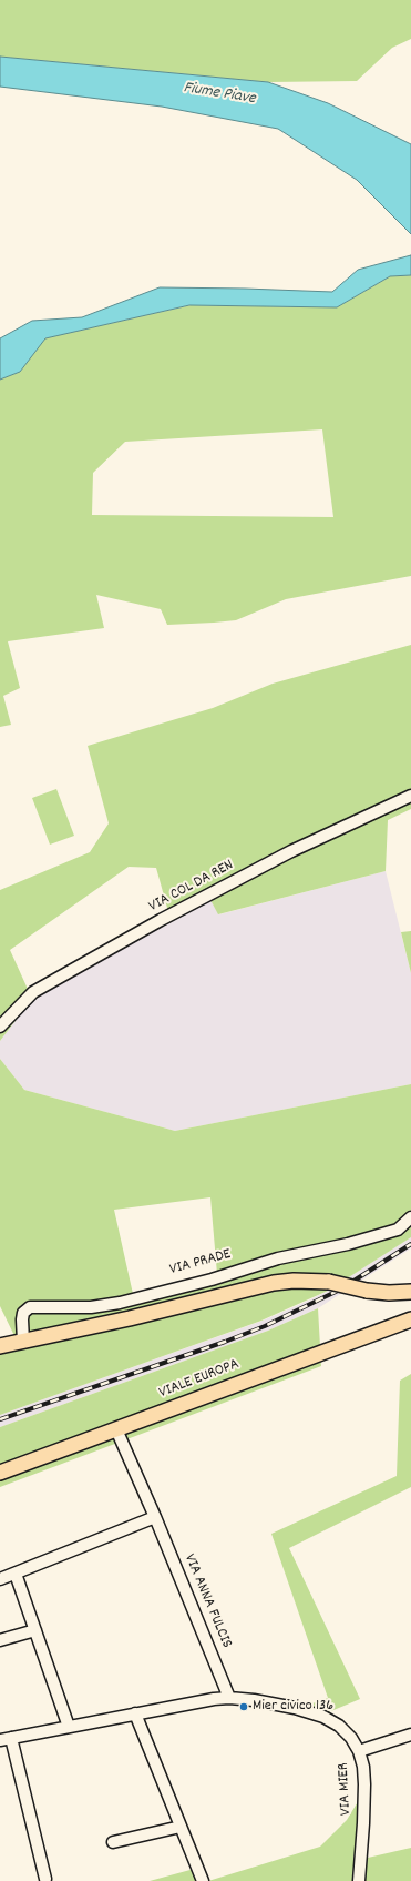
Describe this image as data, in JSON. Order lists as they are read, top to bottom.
{
  "streets": {
    "main road": ["VIALE EUROPA"],
    "street": [
      "VIA COL DA REN",
      "VIA PRADE",
      "VIA ANNA FULCIS",
      "VIA MIER"
    ]
  },
  "crossings": [
    ["VIALE EUROPA", "VIA ANNA FULCIS"],
    ["VIA ANNA FULCIS", "VIA MIER"]
  ],
  "water": ["Fiume Piave"],
  "places": ["Mier civico 136"]
}
